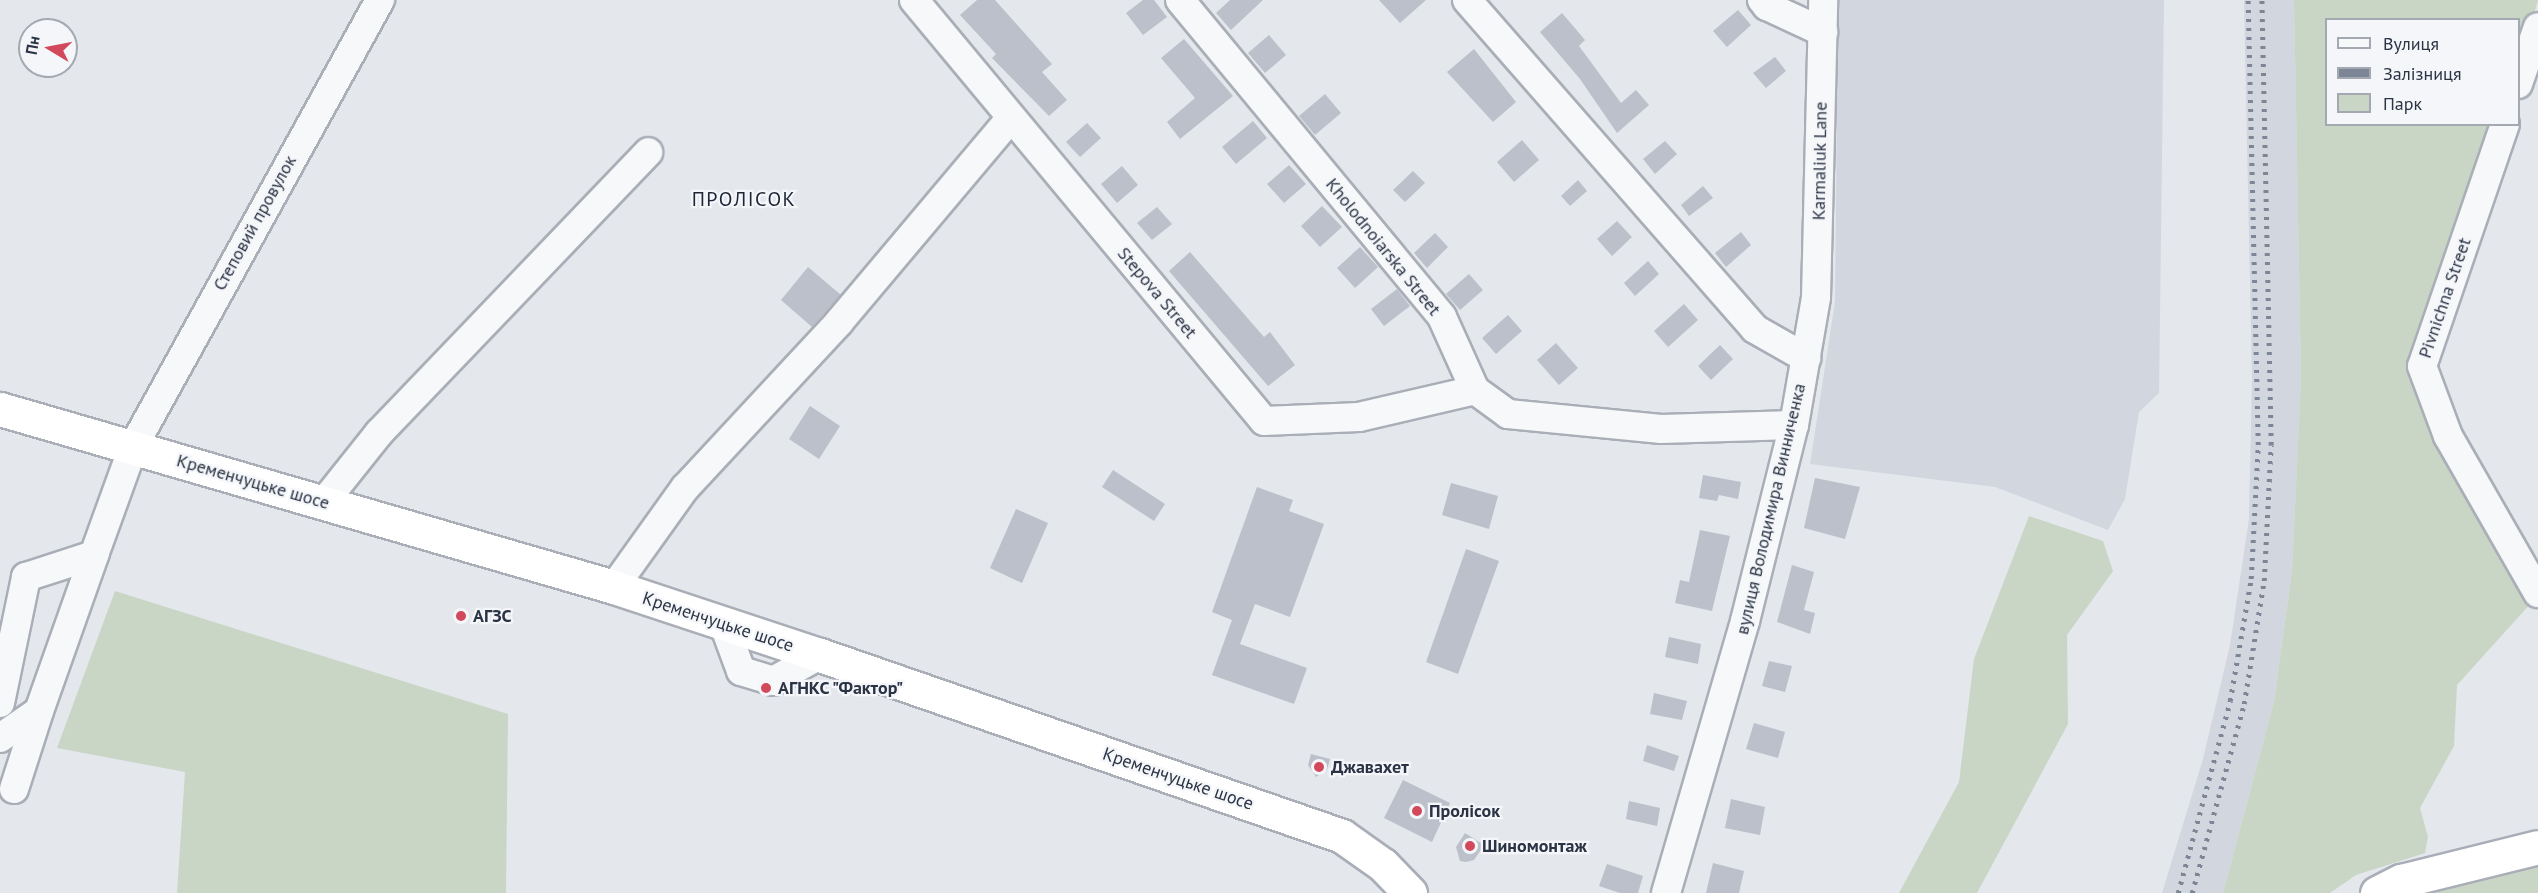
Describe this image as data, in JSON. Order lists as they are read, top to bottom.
{
  "streets": {
    "highway": ["Кременчуцьке шосе"],
    "street": [
      "Karmaliuk Lane",
      "Степовий провулок",
      "Kholodnoiarska Street",
      "Stepova Street",
      "Pivnichna Street",
      "вулиця Володимира Винниченка"
    ]
  },
  "crossings": [
    ["Karmaliuk Lane", "вулиця Володимира Винниченка"],
    ["Степовий провулок", "Кременчуцьке шосе"],
    ["Kholodnoiarska Street", "Stepova Street"],
    ["Kholodnoiarska Street", "вулиця Володимира Винниченка"]
  ],
  "districts": ["ПРОЛІСОК"],
  "places": [
    "АГЗС",
    "АГНКС \"Фактор\"",
    "Джавахет",
    "Пролісок",
    "Шиномонтаж"
  ],
  "legend": ["Вулиця", "Залізниця", "Парк"],
  "north": "left"
}
